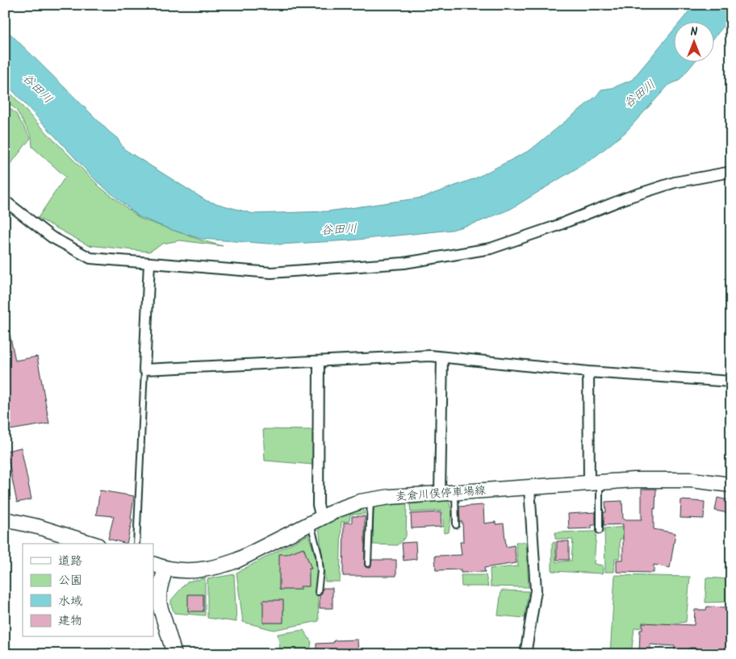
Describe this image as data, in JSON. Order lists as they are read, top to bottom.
{
  "streets": {
    "main road": ["麦倉川俣停車場線"]
  },
  "water": ["谷田川"],
  "legend": [
    "道路",
    "公園",
    "水域",
    "建物"
  ],
  "north": "top"
}
